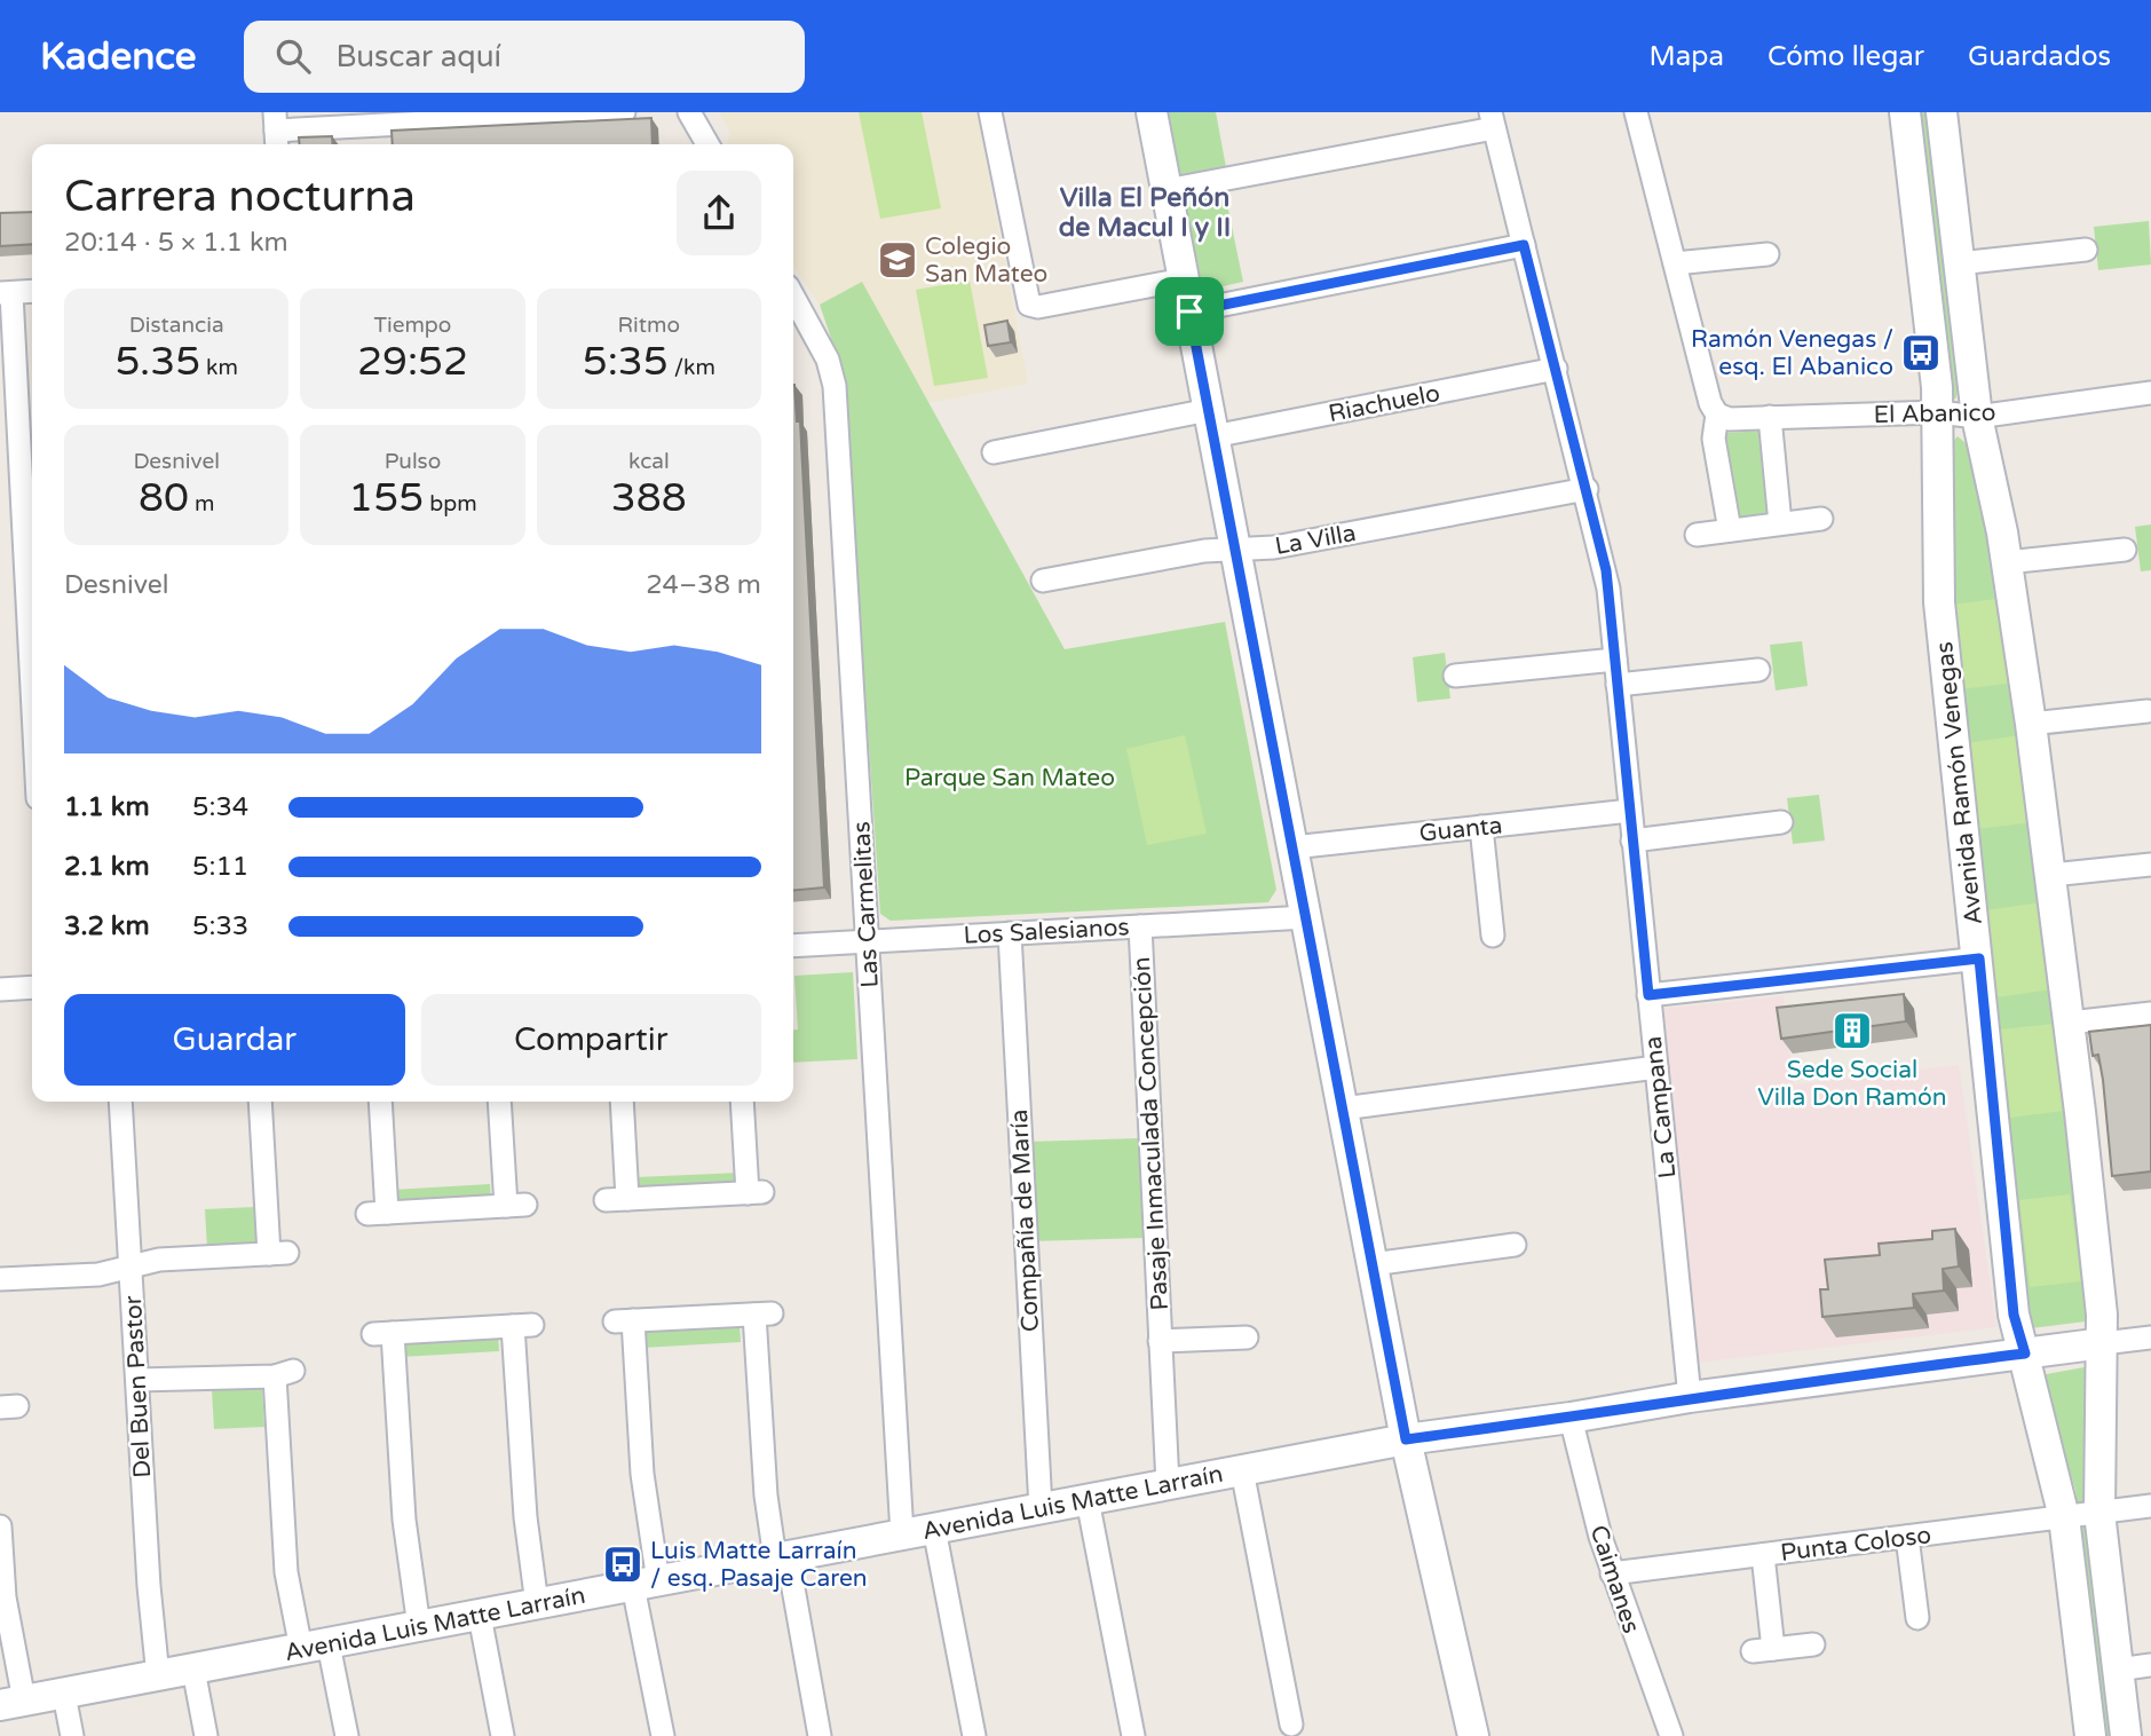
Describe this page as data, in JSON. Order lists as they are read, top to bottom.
{
  "streets": {
    "street": [
      "Riachuelo",
      "El Abanico",
      "La Villa",
      "Avenida Ramón Venegas",
      "Guanta",
      "Las Carmelitas",
      "Los Salesianos",
      "La Campana",
      "Pasaje Inmaculada Concepción",
      "Compañía de María",
      "Del Buen Pastor",
      "Avenida Luis Matte Larraín",
      "Punta Coloso",
      "Caimanes"
    ]
  },
  "crossings": [
    ["Riachuelo", "La Campana"],
    ["El Abanico", "Avenida Ramón Venegas"],
    ["La Villa", "La Campana"],
    ["Avenida Ramón Venegas", "Avenida Luis Matte Larraín"],
    ["Avenida Ramón Venegas", "Punta Coloso"],
    ["Guanta", "La Campana"],
    ["Las Carmelitas", "Los Salesianos"],
    ["Las Carmelitas", "Avenida Luis Matte Larraín"],
    ["Los Salesianos", "Pasaje Inmaculada Concepción"],
    ["Los Salesianos", "Compañía de María"],
    ["La Campana", "Avenida Luis Matte Larraín"],
    ["Pasaje Inmaculada Concepción", "Avenida Luis Matte Larraín"],
    ["Compañía de María", "Avenida Luis Matte Larraín"],
    ["Del Buen Pastor", "Avenida Luis Matte Larraín"],
    ["Avenida Luis Matte Larraín", "Caimanes"],
    ["Punta Coloso", "Caimanes"]
  ],
  "districts": ["Villa El Peñón de Macul I y II"],
  "parks": ["Parque San Mateo"],
  "places": {
    "school or university": ["Colegio San Mateo"],
    "bus stop": ["Ramón Venegas / esq. El Abanico", "Luis Matte Larraín / esq. Pasaje Caren"],
    "building": ["Sede Social Villa Don Ramón"]
  },
  "page": {
    "header": "Kadence",
    "search": "Buscar aquí",
    "nav": ["Mapa", "Cómo llegar", "Guardados"],
    "heading": ["Carrera nocturna", "20:14 · 5 × 1.1 km"],
    "stats": [
      ["Distancia", "5.35 km"],
      ["Tiempo", "29:52"],
      ["Ritmo", "5:35 /km"],
      ["Desnivel", "80 m"],
      ["Pulso", "155 bpm"],
      ["kcal", "388"]
    ],
    "chart": ["Desnivel", "24–38 m"],
    "list": [
      {
        "name": "1.1 km",
        "note": "5:34"
      },
      {
        "name": "2.1 km",
        "note": "5:11"
      },
      {
        "name": "3.2 km",
        "note": "5:33"
      }
    ],
    "buttons": ["Guardar", "Compartir"]
  }
}
